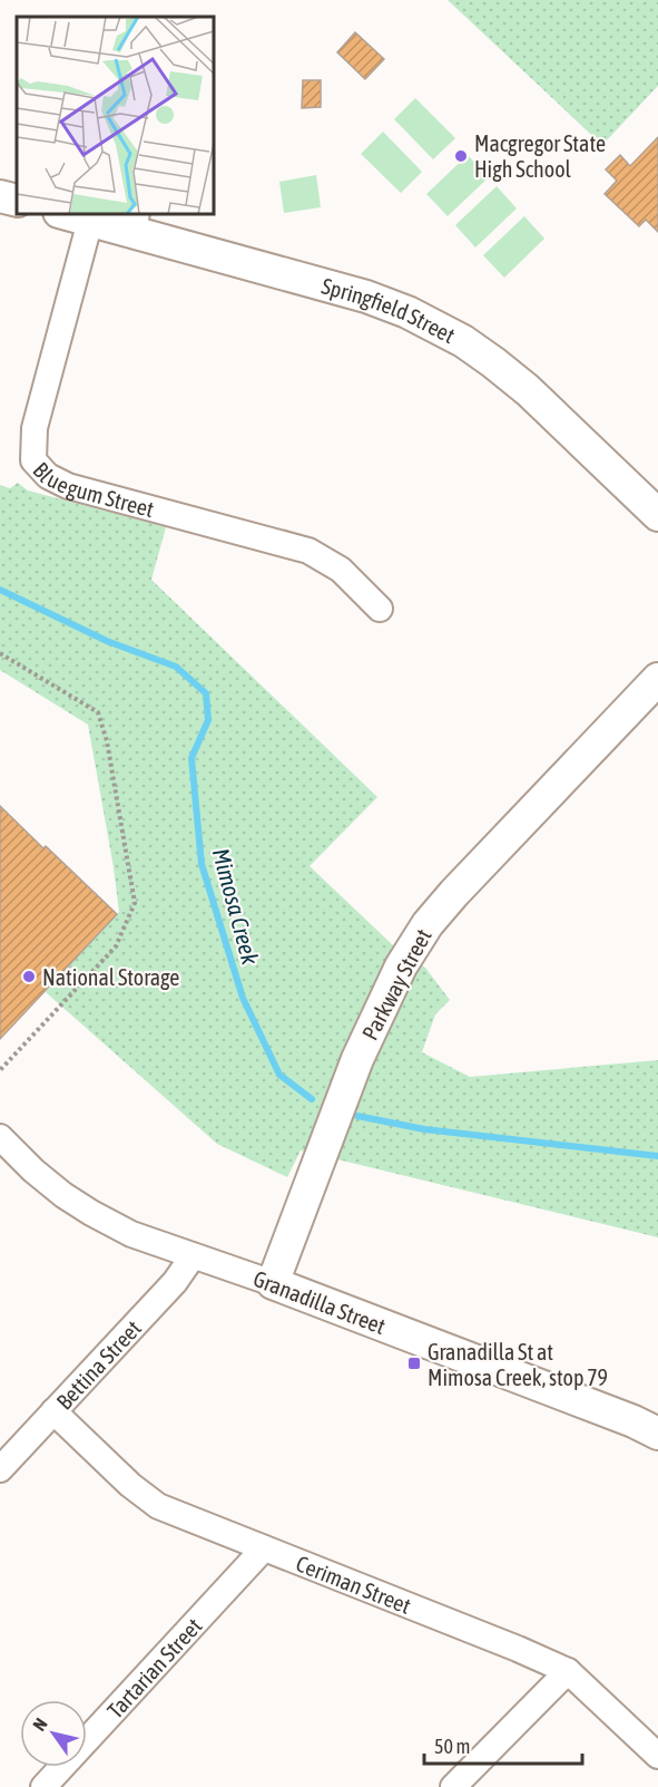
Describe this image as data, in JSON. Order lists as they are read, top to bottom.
{
  "streets": {
    "street": [
      "Springfield Street",
      "Bluegum Street",
      "Parkway Street",
      "Granadilla Street",
      "Bettina Street",
      "Ceriman Street",
      "Tartarian Street"
    ]
  },
  "crossings": [
    ["Springfield Street", "Bluegum Street"],
    ["Parkway Street", "Granadilla Street"],
    ["Granadilla Street", "Bettina Street"],
    ["Bettina Street", "Ceriman Street"],
    ["Ceriman Street", "Tartarian Street"]
  ],
  "water": ["Mimosa Creek"],
  "places": {
    "other": ["Macgregor State High School", "National Storage"],
    "transit": ["Granadilla St at Mimosa Creek, stop 79"]
  },
  "scale_bar": "50 m",
  "north": "top left"
}
